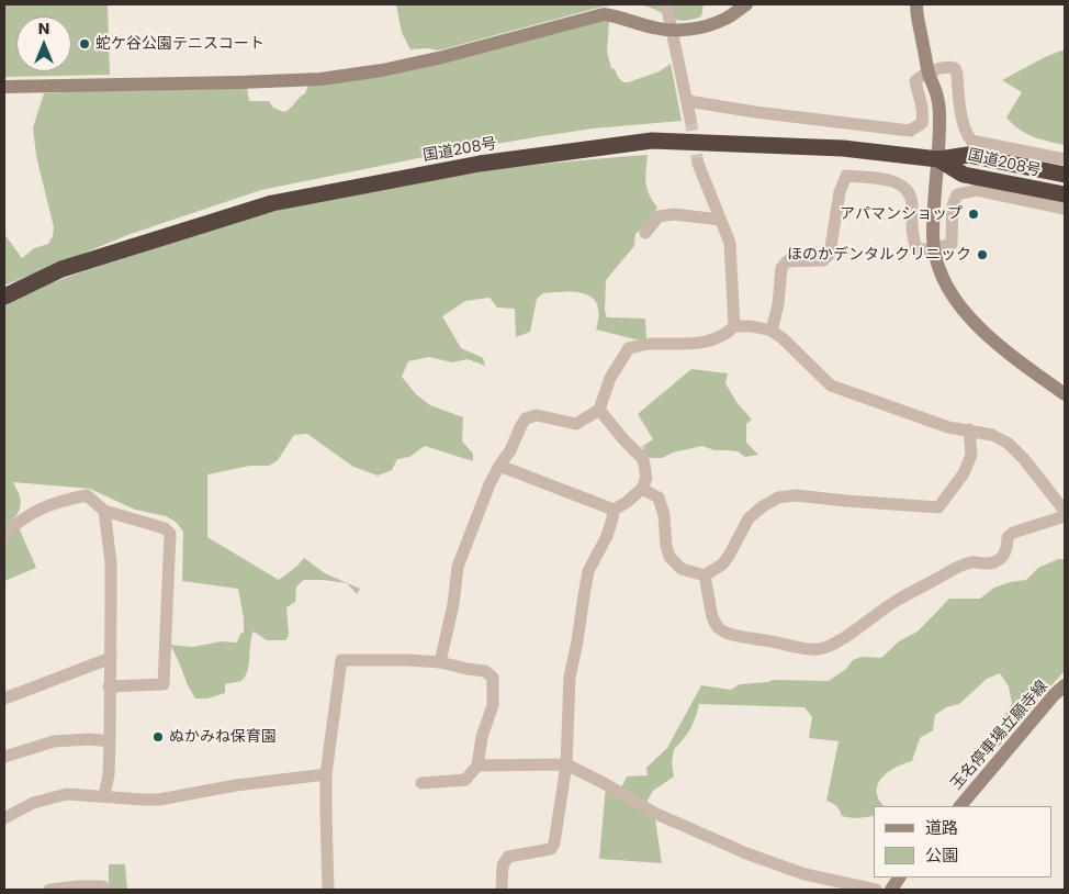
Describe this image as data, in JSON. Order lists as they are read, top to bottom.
{
  "streets": {
    "highway": ["国道208号"],
    "street": ["玉名停車場立願寺線"]
  },
  "places": [
    "蛇ケ谷公園テニスコート",
    "アパマンショップ",
    "ほのかデンタルクリニック",
    "ぬかみね保育園"
  ],
  "legend": ["道路", "公園"],
  "north": "top"
}
